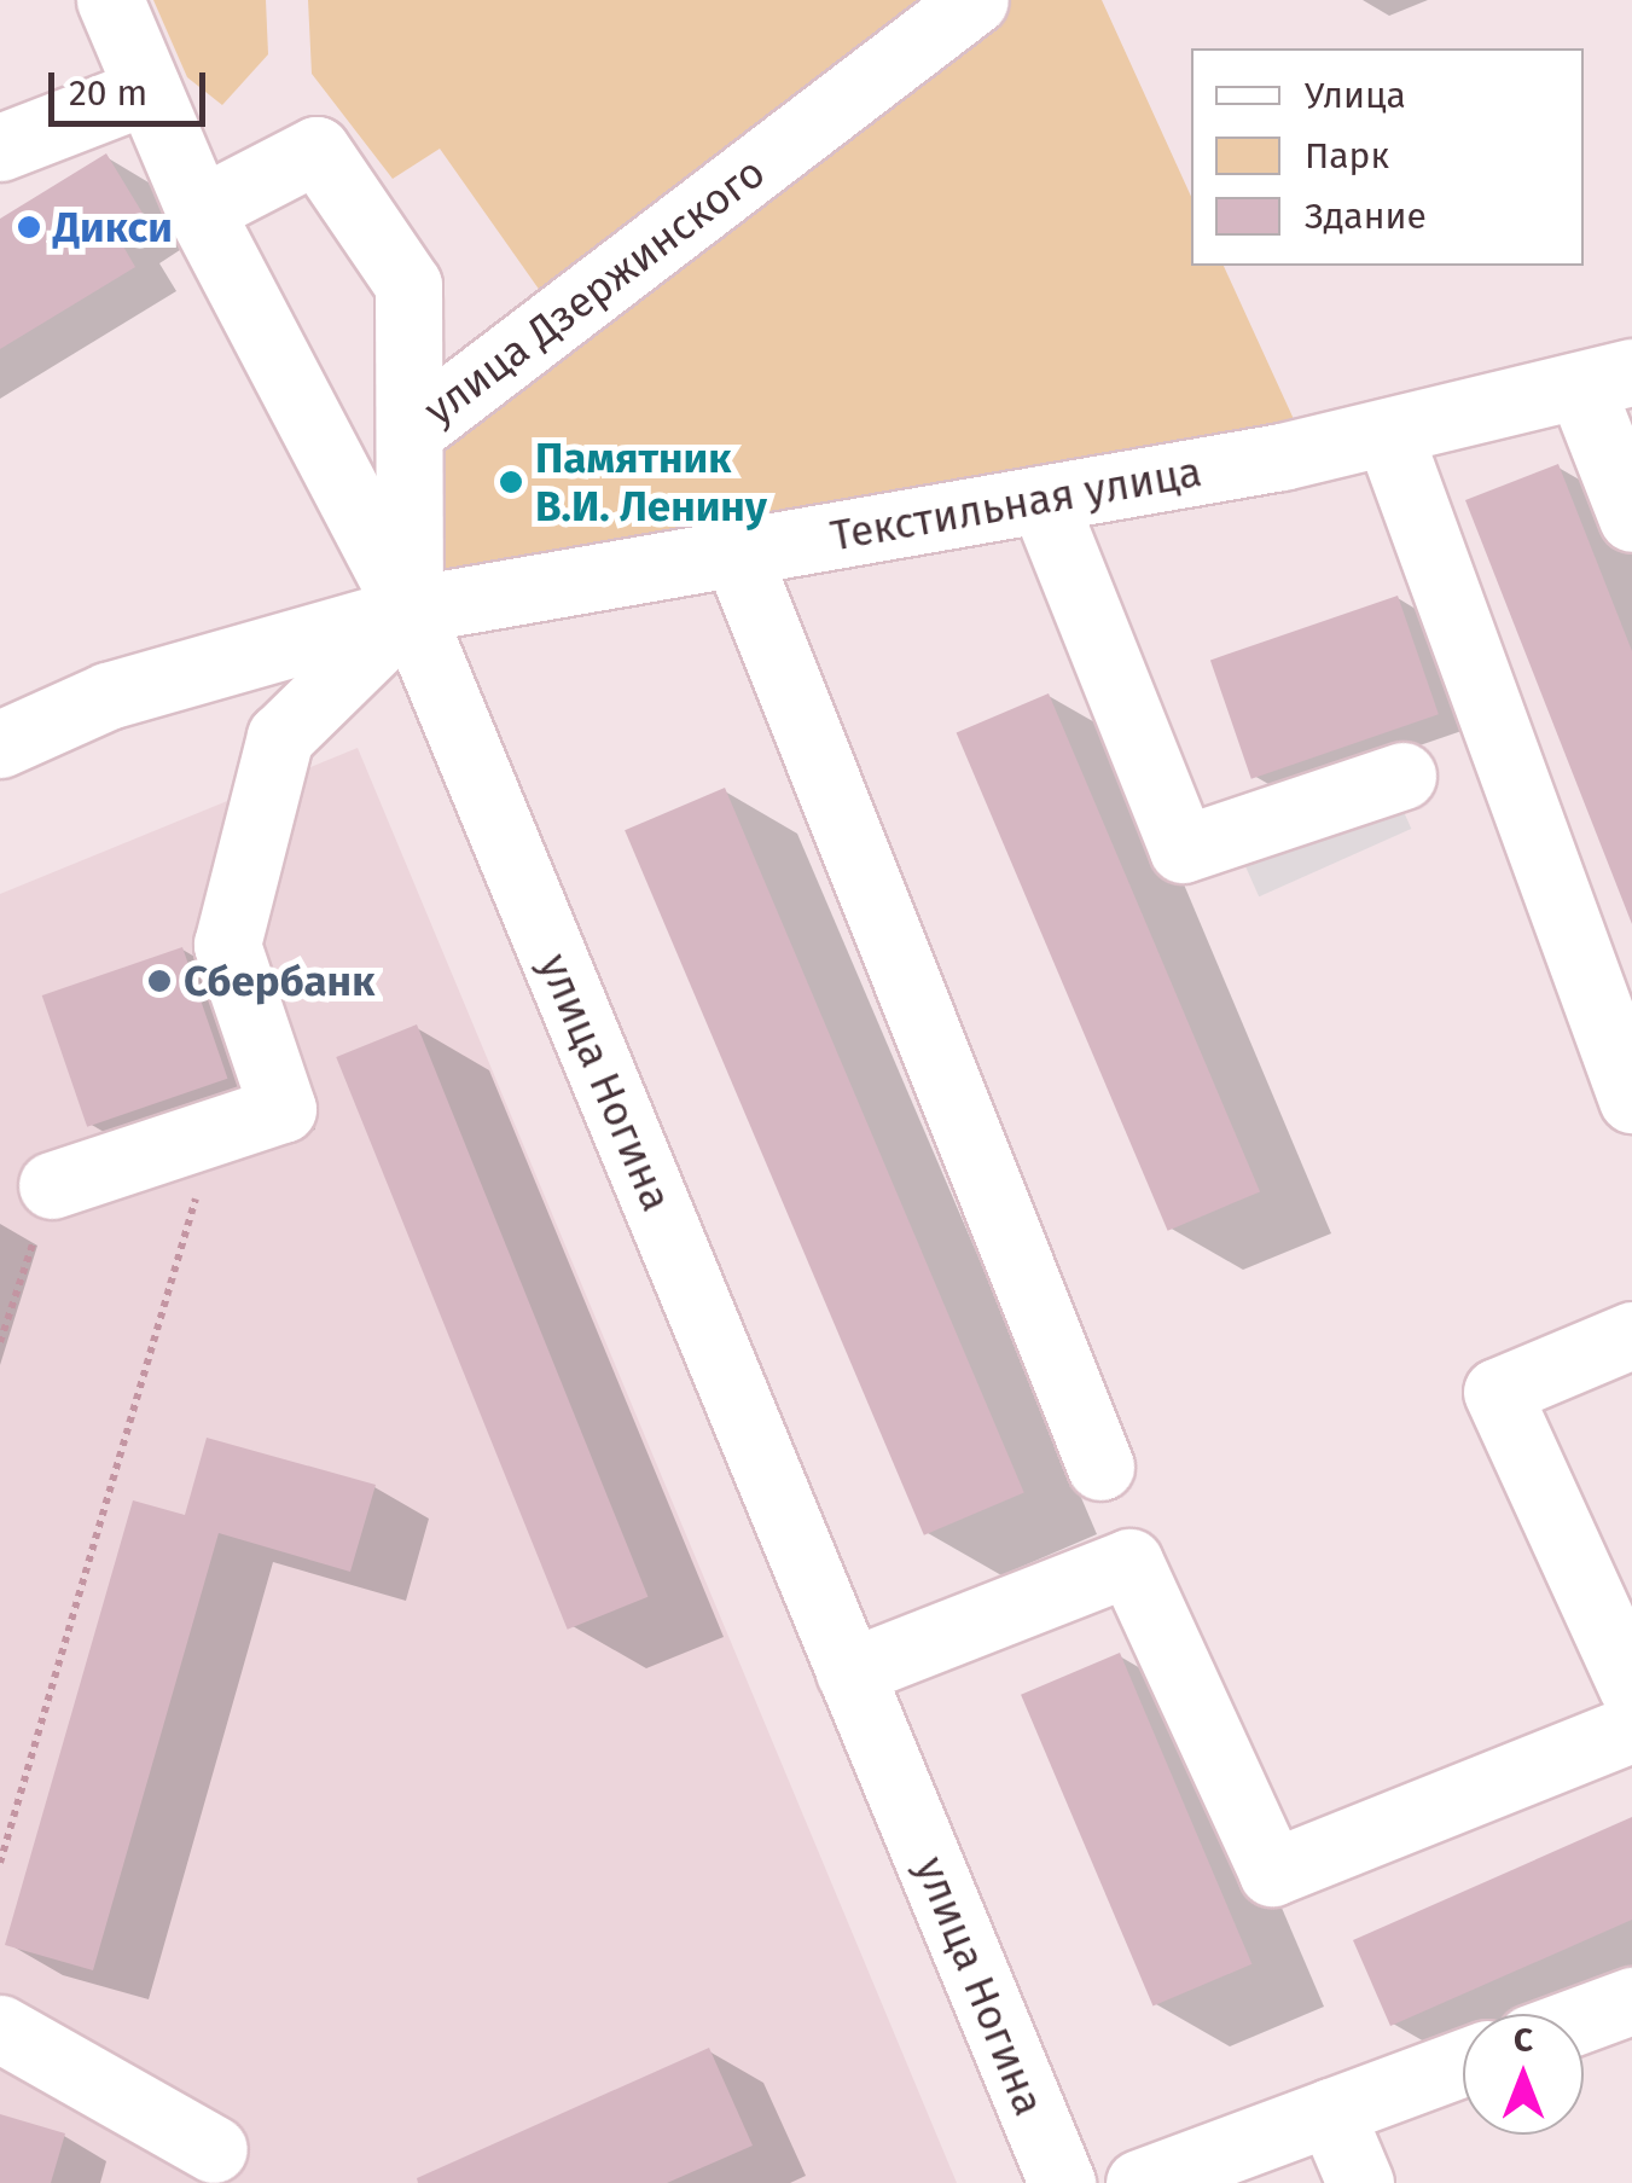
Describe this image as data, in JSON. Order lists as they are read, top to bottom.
{
  "streets": {
    "street": ["улица Дзержинского", "Текстильная улица", "улица Ногина"]
  },
  "crossings": [
    ["улица Дзержинского", "Текстильная улица"],
    ["улица Дзержинского", "улица Ногина"],
    ["Текстильная улица", "улица Ногина"]
  ],
  "places": ["Дикси", "Памятник В.И. Ленину", "Сбербанк"],
  "legend": ["Улица", "Парк", "Здание"],
  "scale_bar": "20 m",
  "north": "top"
}
